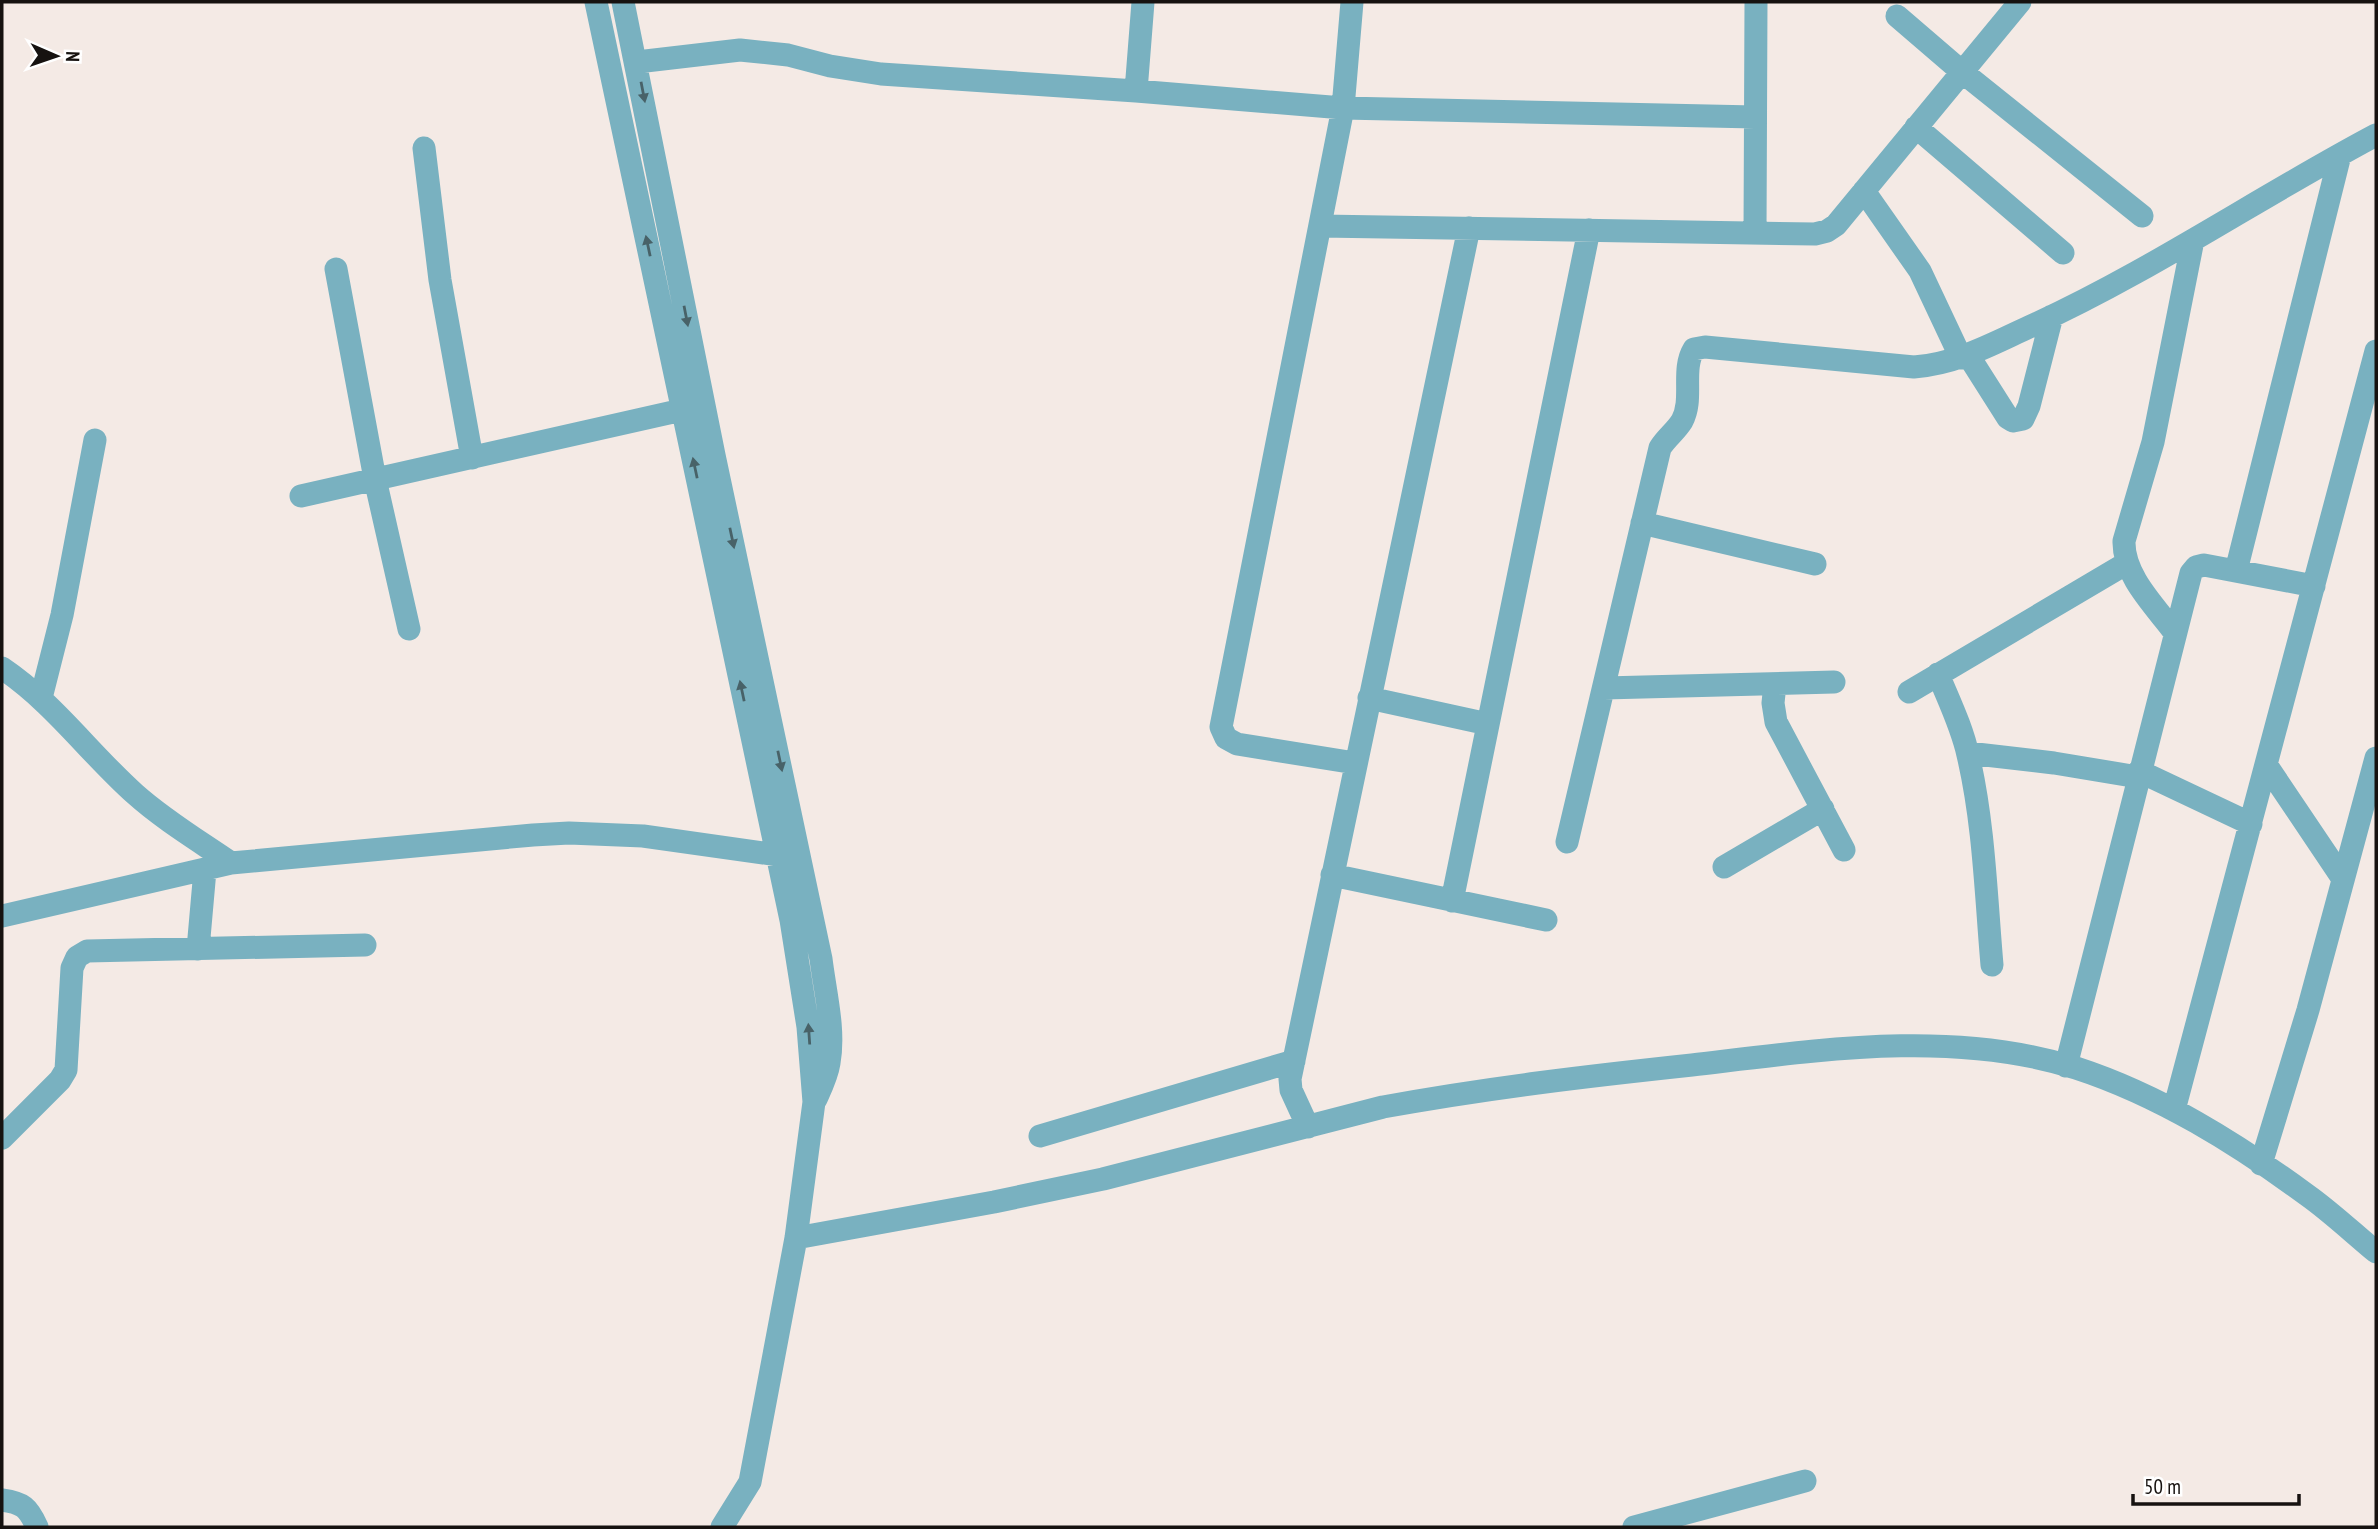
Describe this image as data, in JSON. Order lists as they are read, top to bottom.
{
  "scale_bar": "50 m",
  "north": "right"
}
